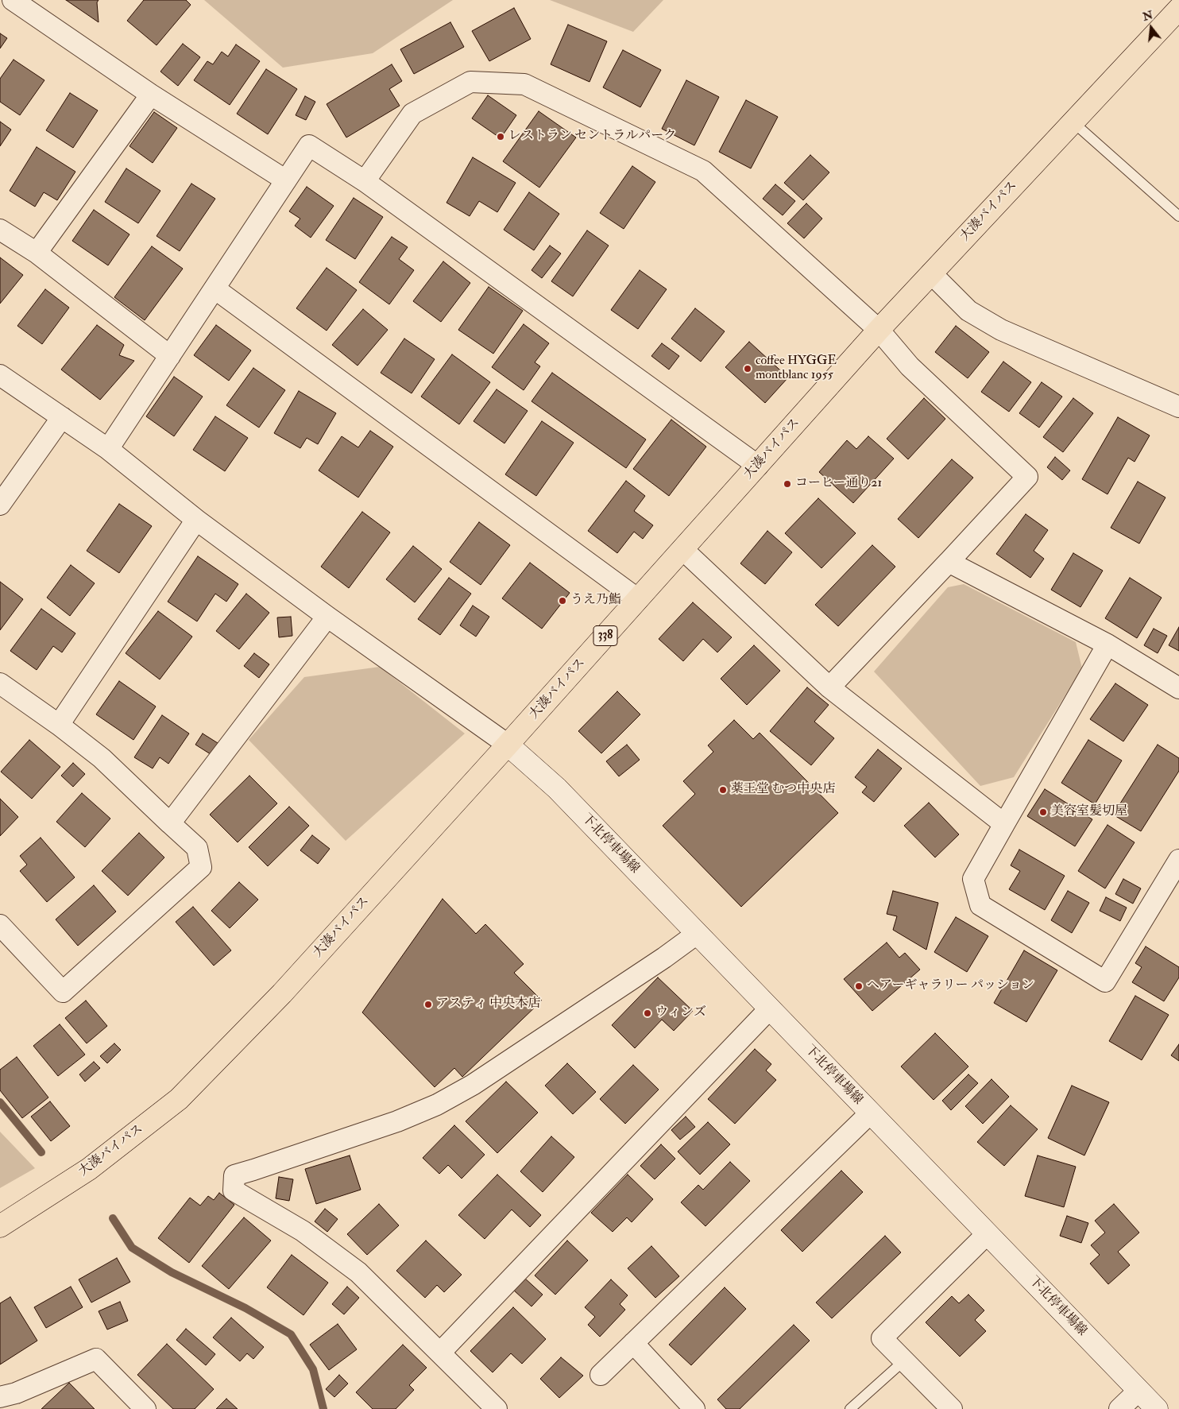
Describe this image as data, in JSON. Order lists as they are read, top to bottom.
{
  "streets": {
    "highway": ["大湊バイパス", "338"],
    "main road": ["下北停車場線"]
  },
  "crossings": [
    ["大湊バイパス", "下北停車場線"]
  ],
  "places": [
    "レストラン セントラルパーク",
    "coffee HYGGE montblanc 1955",
    "コーヒー通り21",
    "うえ乃鮨",
    "薬王堂 むつ中央店",
    "美容室髪切屋",
    "ヘアーギャラリー パッション",
    "アスティ 中央本店",
    "ウィンズ"
  ],
  "north": "top"
}
